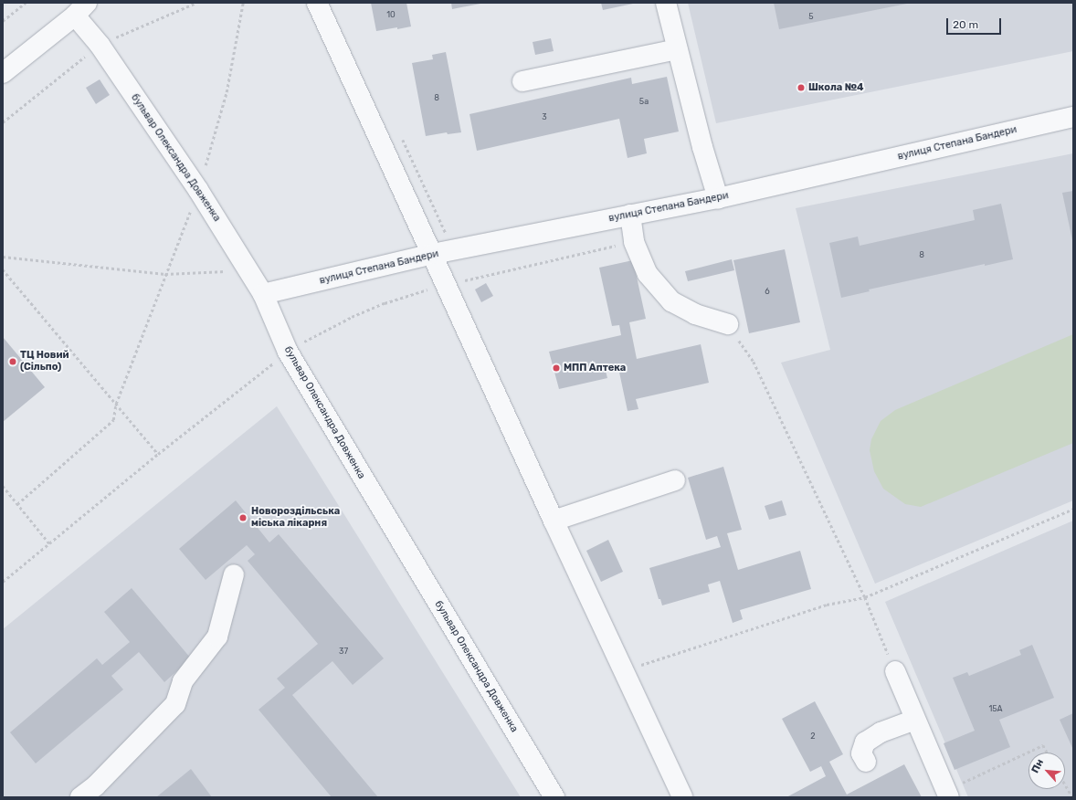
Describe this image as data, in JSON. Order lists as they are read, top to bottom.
{
  "streets": {
    "street": ["вулиця Степана Бандери", "бульвар Олександра Довженка"]
  },
  "crossings": [
    ["вулиця Степана Бандери", "бульвар Олександра Довженка"]
  ],
  "places": [
    "Школа №4",
    "ТЦ Новий (Сільпо)",
    "МПП Аптека",
    "Новороздільська міська лікарня"
  ],
  "house_numbers": [
    "10",
    "5",
    "8",
    "5а",
    "3",
    "8",
    "6",
    "37",
    "15А",
    "2"
  ],
  "scale_bar": "20 m",
  "north": "top left"
}
